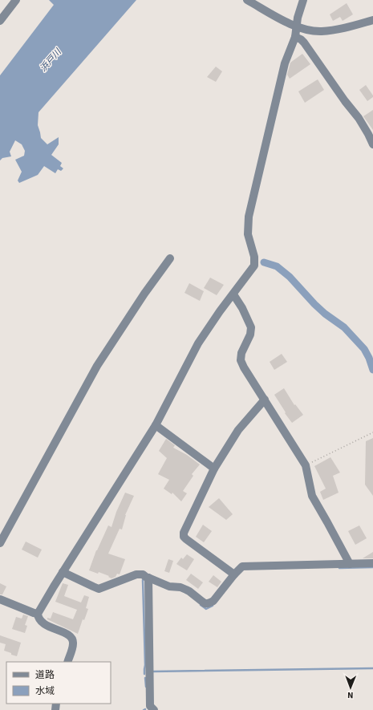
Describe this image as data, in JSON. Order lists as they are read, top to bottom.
{
  "water": ["浜戸川"],
  "legend": ["道路", "水域"],
  "north": "bottom"
}
